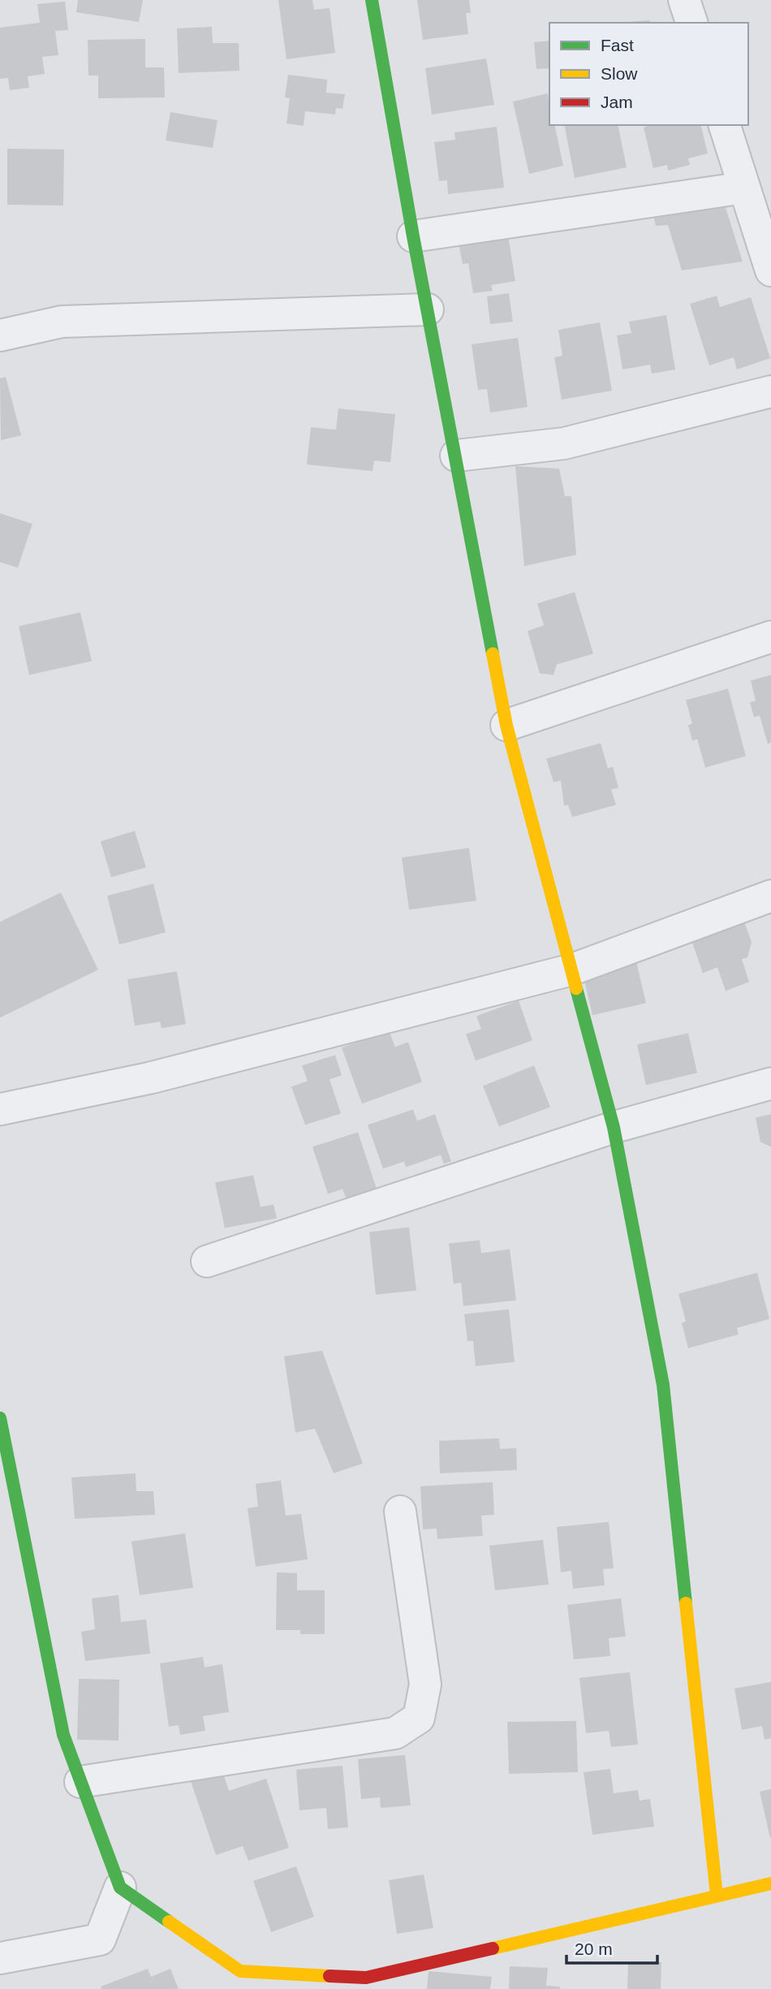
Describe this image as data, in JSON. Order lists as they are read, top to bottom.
{
  "legend": ["Fast", "Slow", "Jam"],
  "scale_bar": "20 m"
}
